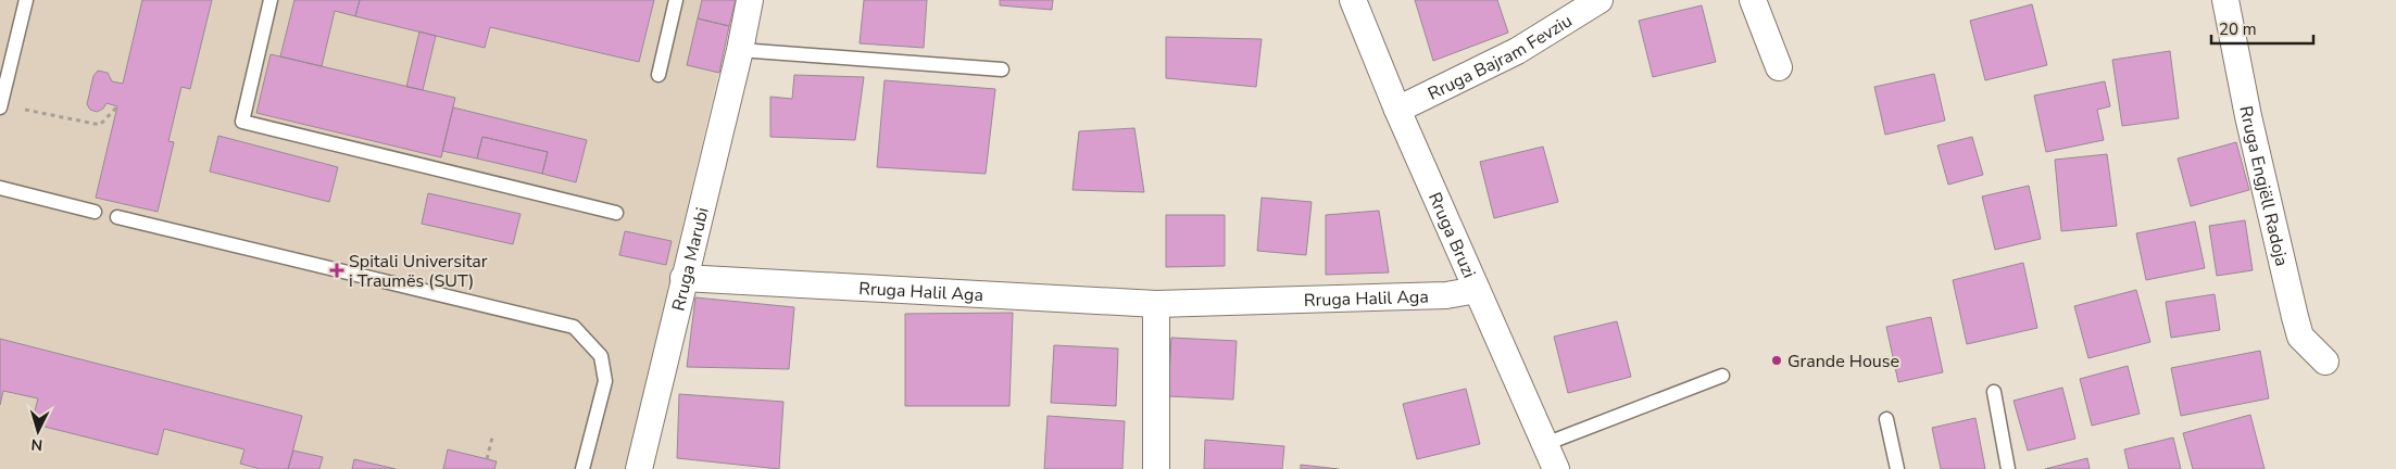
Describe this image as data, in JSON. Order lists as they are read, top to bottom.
{
  "streets": {
    "street": [
      "Rruga Bajram Fevziu",
      "Rruga Engjëll Radoja",
      "Rruga Bruzi",
      "Rruga Marubi",
      "Rruga Halil Aga"
    ]
  },
  "crossings": [
    ["Rruga Bajram Fevziu", "Rruga Bruzi"],
    ["Rruga Bruzi", "Rruga Halil Aga"],
    ["Rruga Marubi", "Rruga Halil Aga"]
  ],
  "places": {
    "health": ["Spitali Universitar i Traumës (SUT)"],
    "other": ["Grande House"]
  },
  "scale_bar": "20 m",
  "north": "bottom"
}
